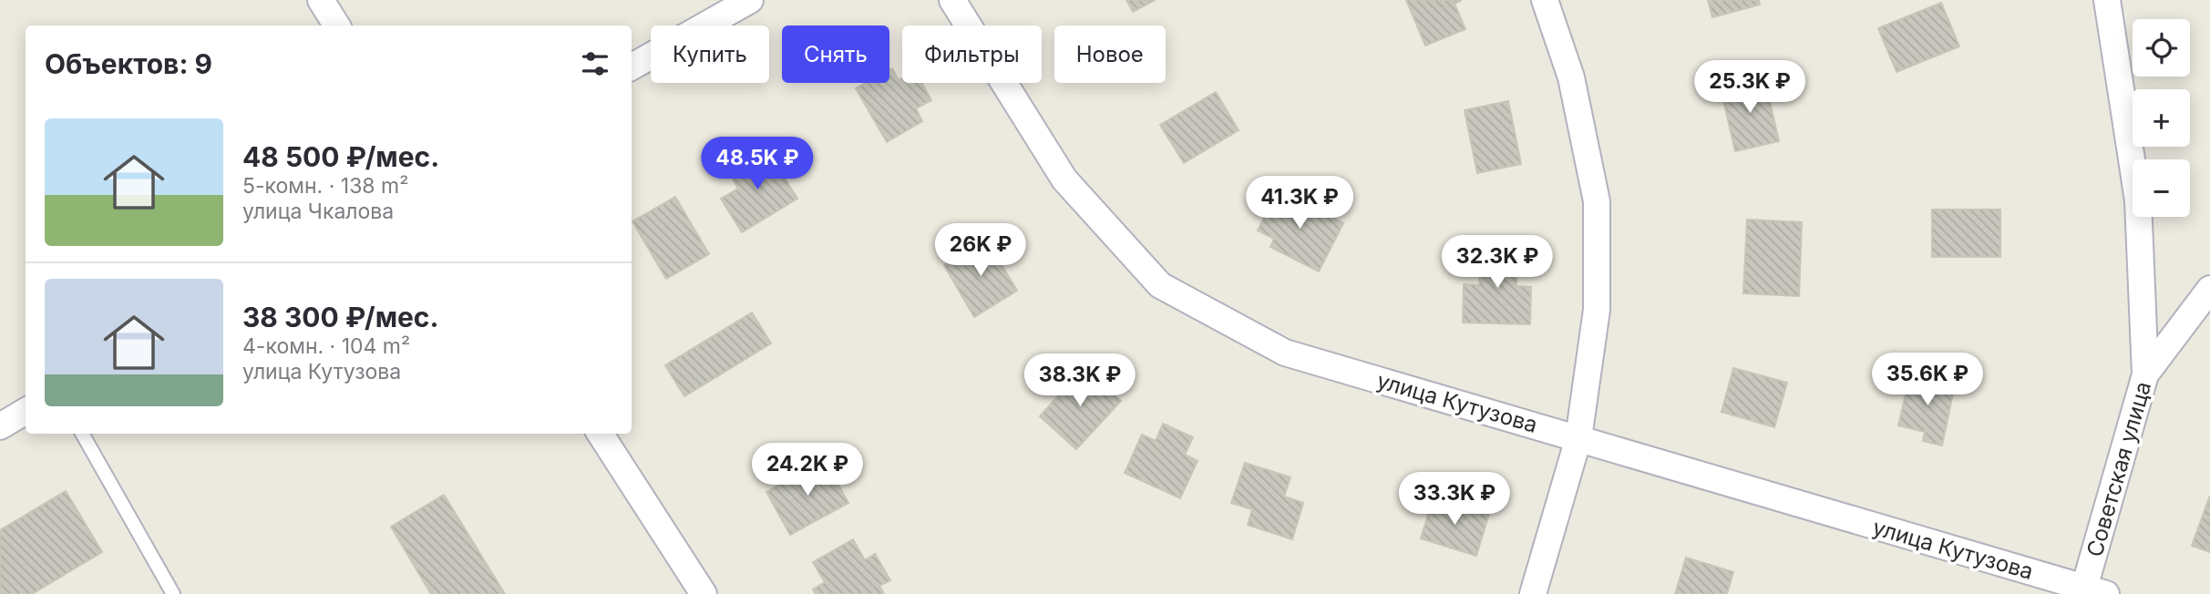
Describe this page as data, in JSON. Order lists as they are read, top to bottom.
{
  "streets": {
    "street": ["улица Кутузова", "Советская улица"]
  },
  "crossings": [
    ["улица Кутузова", "Советская улица"]
  ],
  "page": {
    "map_buttons": ["+", "−"],
    "chip": [
      "Купить",
      "Снять",
      "Фильтры",
      "Новое"
    ],
    "heading": "Объектов: 9",
    "price": [
      "25.3K ₽",
      "48.5K ₽",
      "41.3K ₽",
      "26K ₽",
      "32.3K ₽",
      "35.6K ₽",
      "38.3K ₽",
      "24.2K ₽",
      "33.3K ₽"
    ],
    "list": [
      {
        "name": "48 500 ₽/мес.",
        "note": "5-комн. · 138 m² · улица Чкалова"
      },
      {
        "name": "38 300 ₽/мес.",
        "note": "4-комн. · 104 m² · улица Кутузова"
      }
    ]
  }
}
